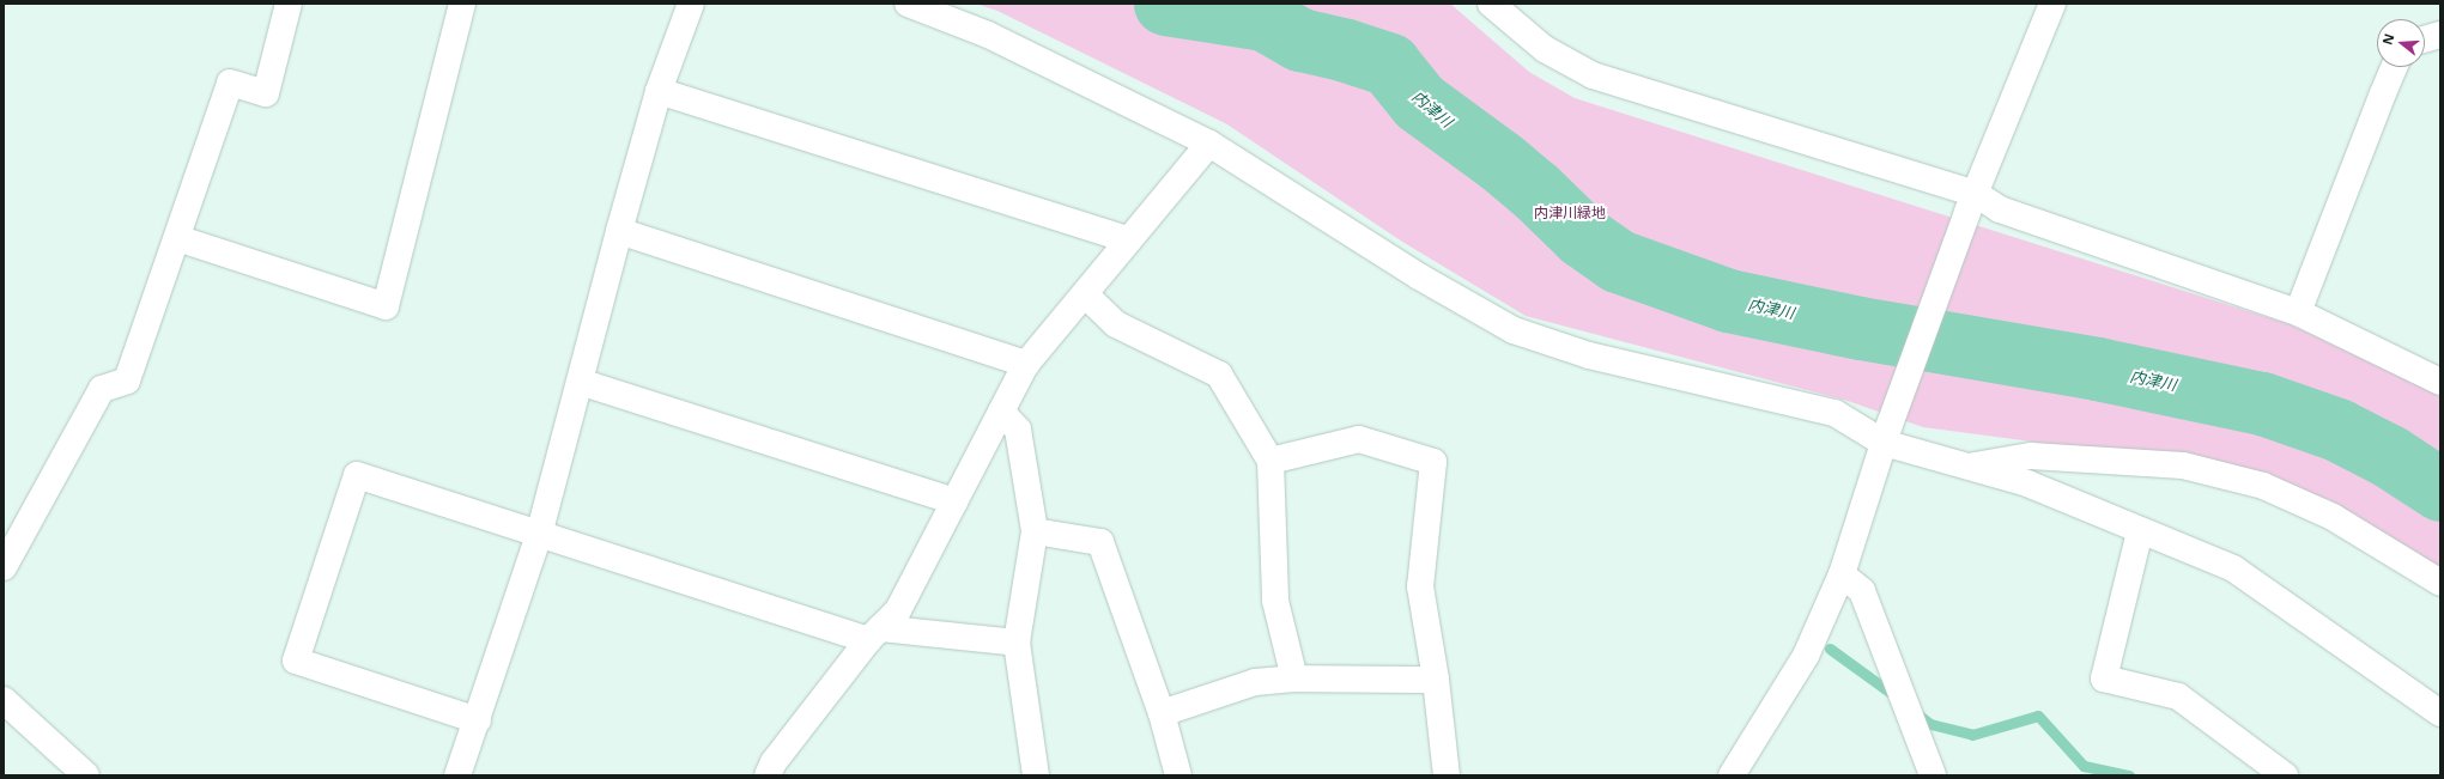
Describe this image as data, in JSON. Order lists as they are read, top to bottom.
{
  "water": ["内津川"],
  "parks": ["内津川緑地"],
  "north": "left"
}
